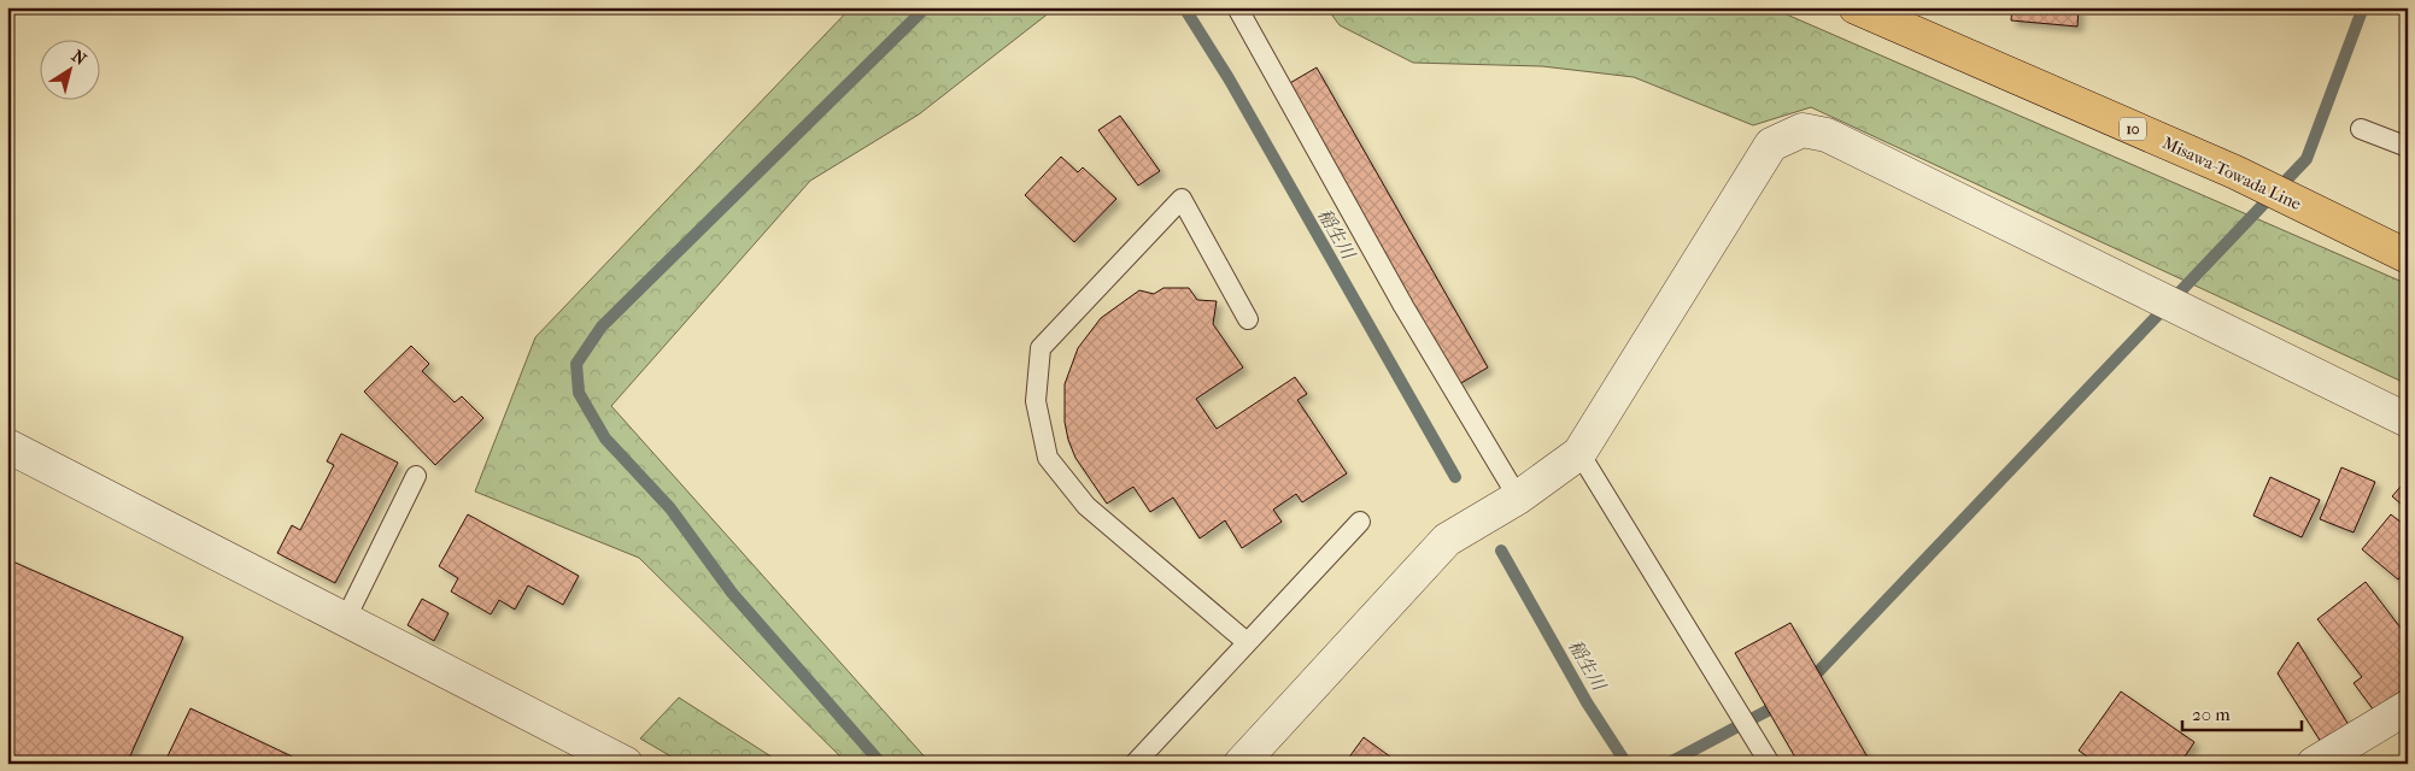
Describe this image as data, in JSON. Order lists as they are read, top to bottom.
{
  "streets": {
    "main road": ["10", "Misawa-Towada Line"]
  },
  "water": ["稲生川"],
  "scale_bar": "20 m",
  "north": "top right"
}
